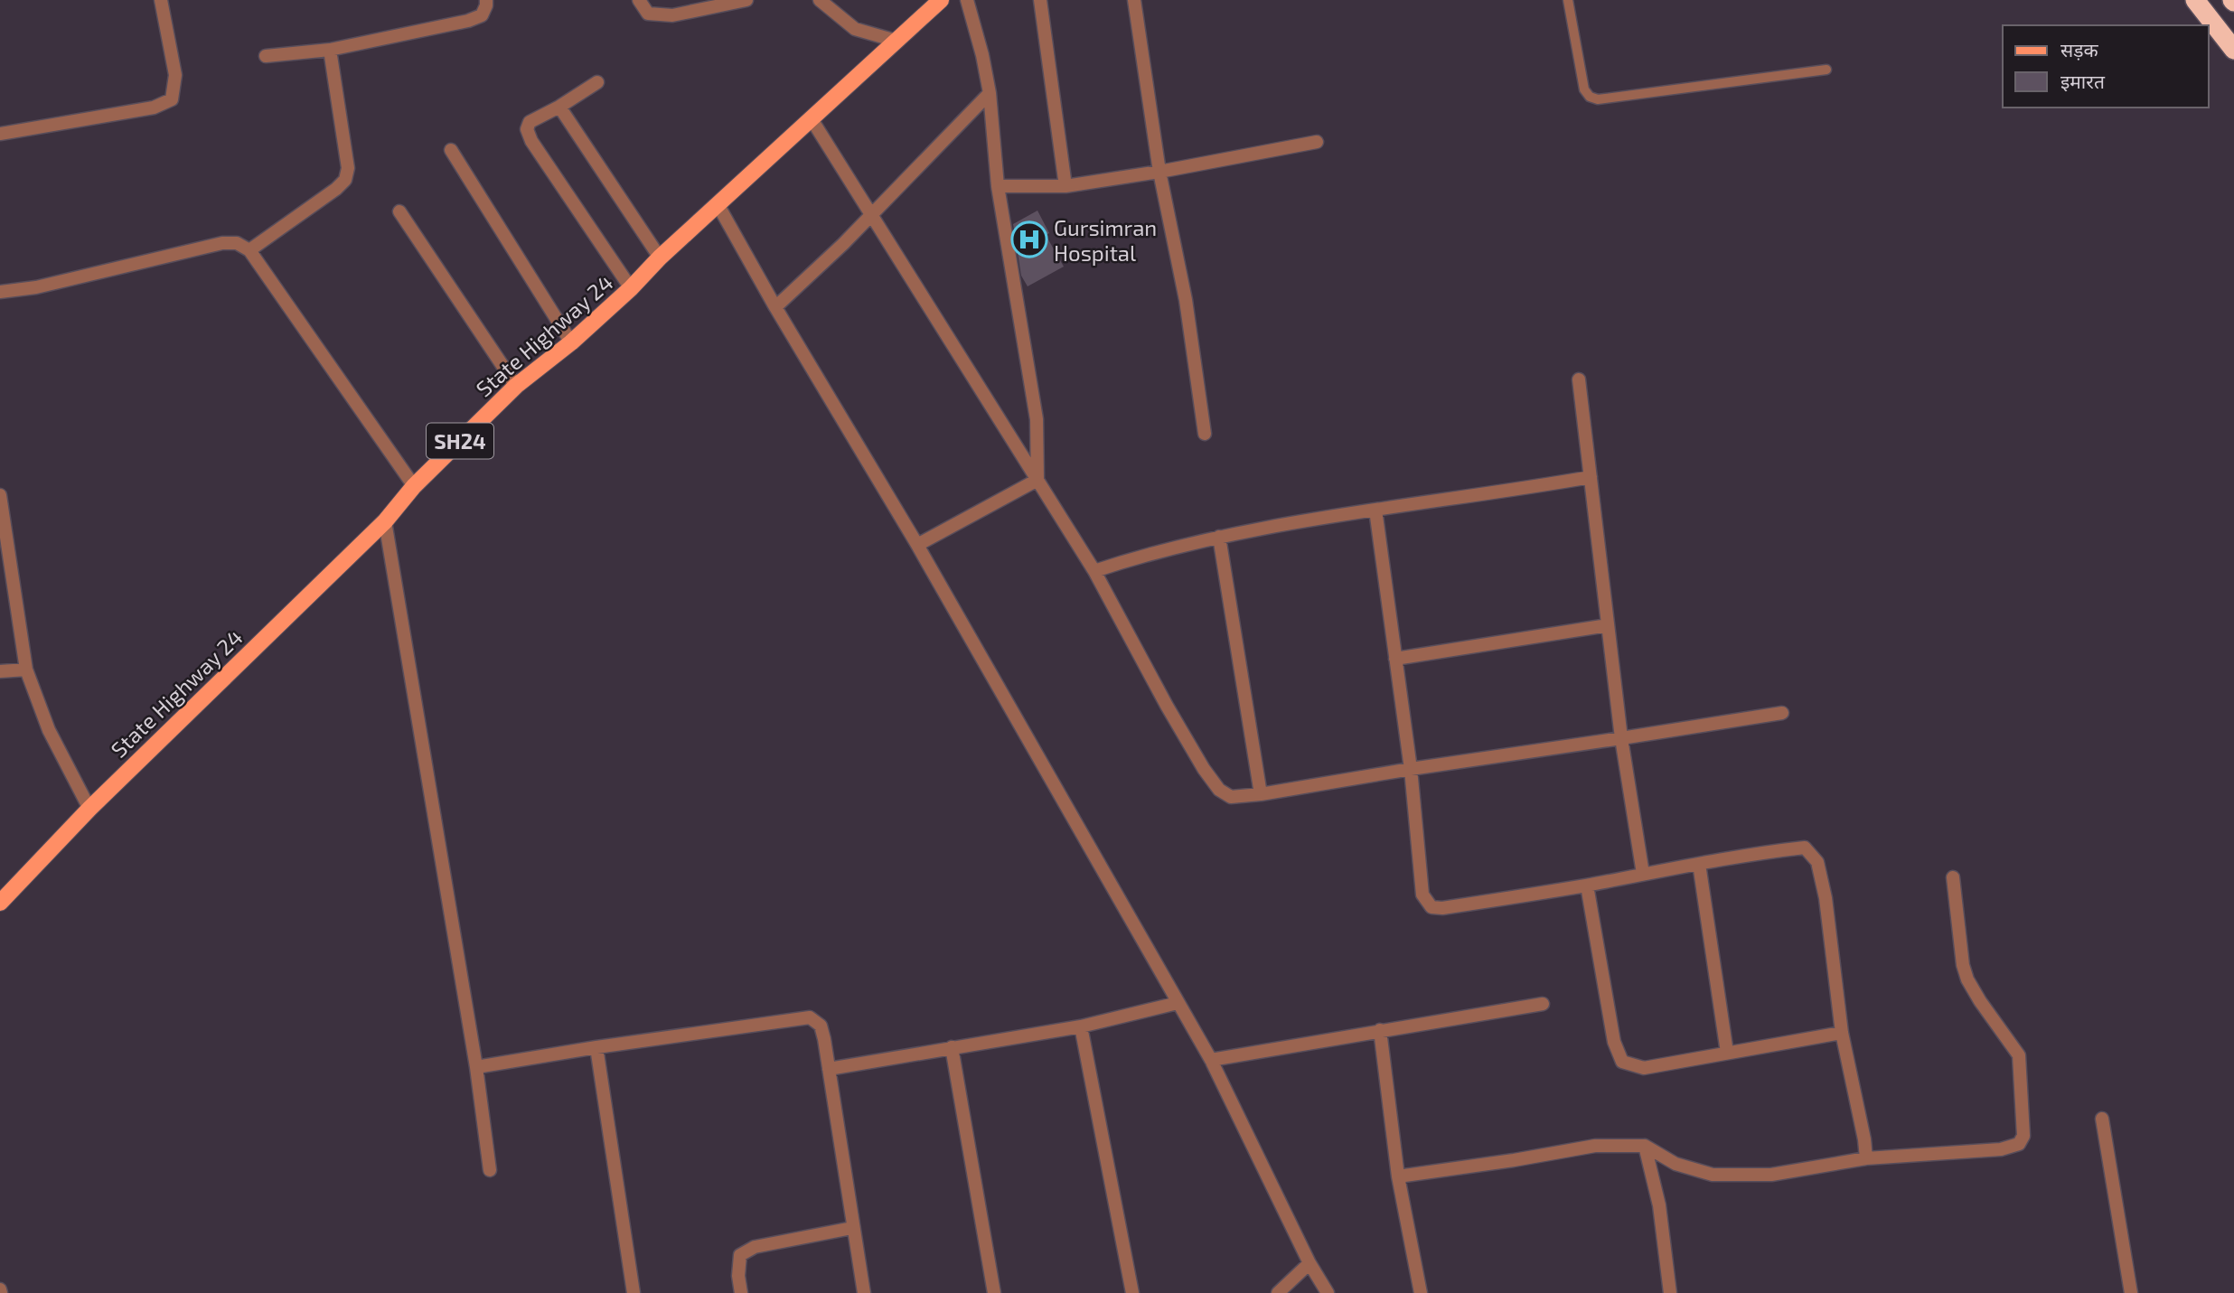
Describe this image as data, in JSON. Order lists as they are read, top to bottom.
{
  "streets": {
    "main road": ["State Highway 24", "SH24"]
  },
  "places": {
    "hospital": ["Gursimran Hospital"]
  },
  "legend": ["सड़क", "इमारत"]
}
